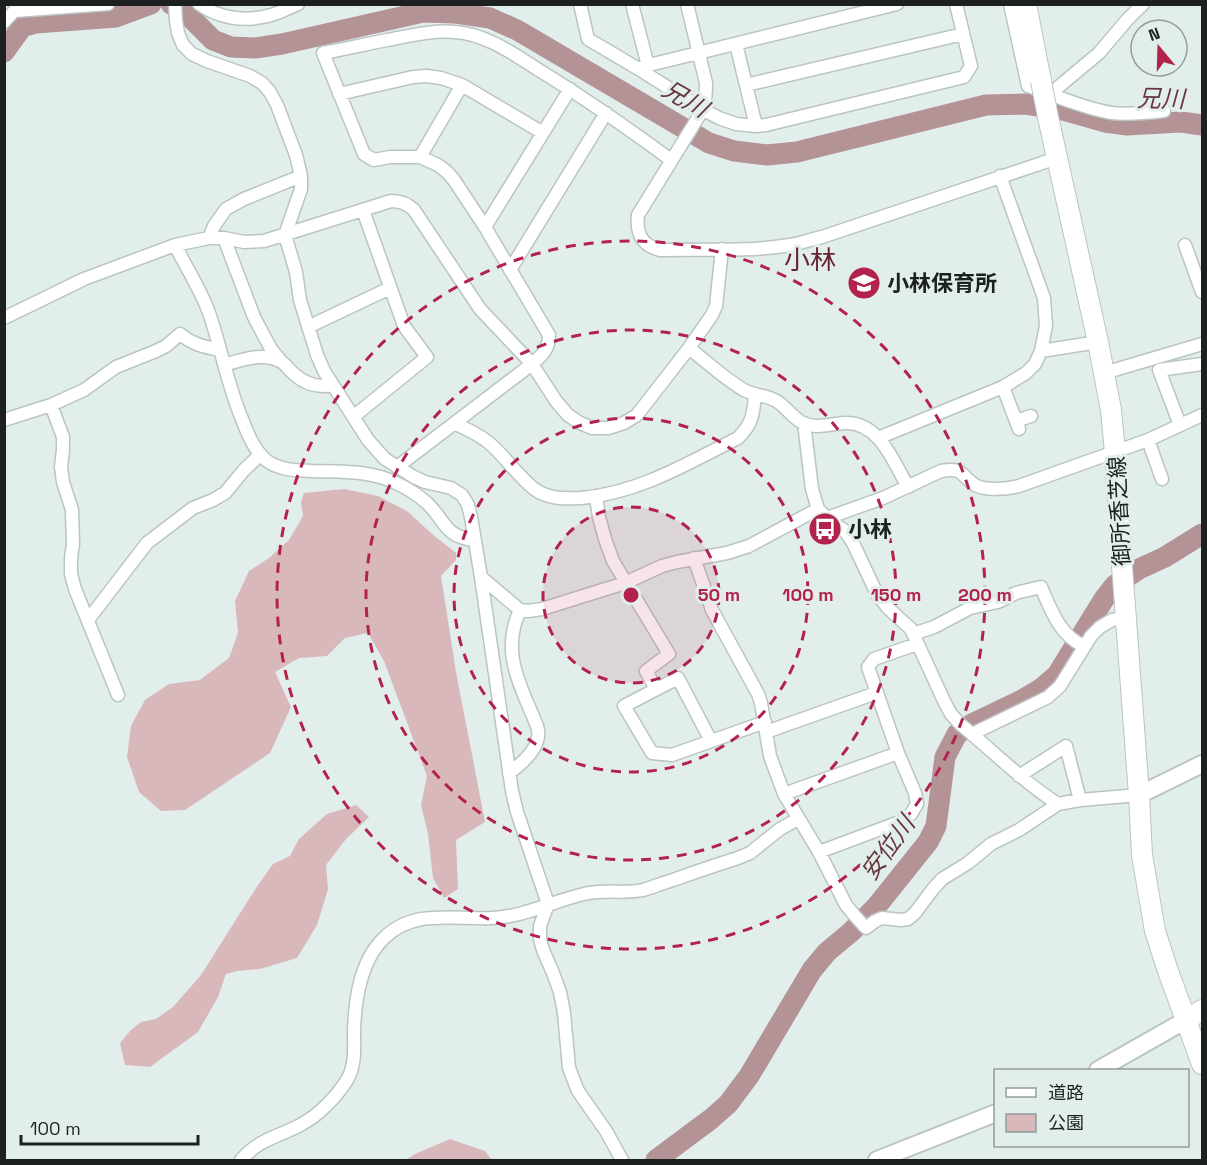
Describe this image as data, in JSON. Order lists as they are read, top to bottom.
{
  "streets": {
    "main road": ["御所香芝線"]
  },
  "districts": ["小林"],
  "water": ["兄川", "安位川"],
  "places": {
    "school or university": ["小林保育所"],
    "bus stop": ["小林"]
  },
  "legend": ["道路", "公園"],
  "scale_bar": "100 m",
  "north": "top",
  "rings": [
    "50 m",
    "100 m",
    "150 m",
    "200 m"
  ]
}
